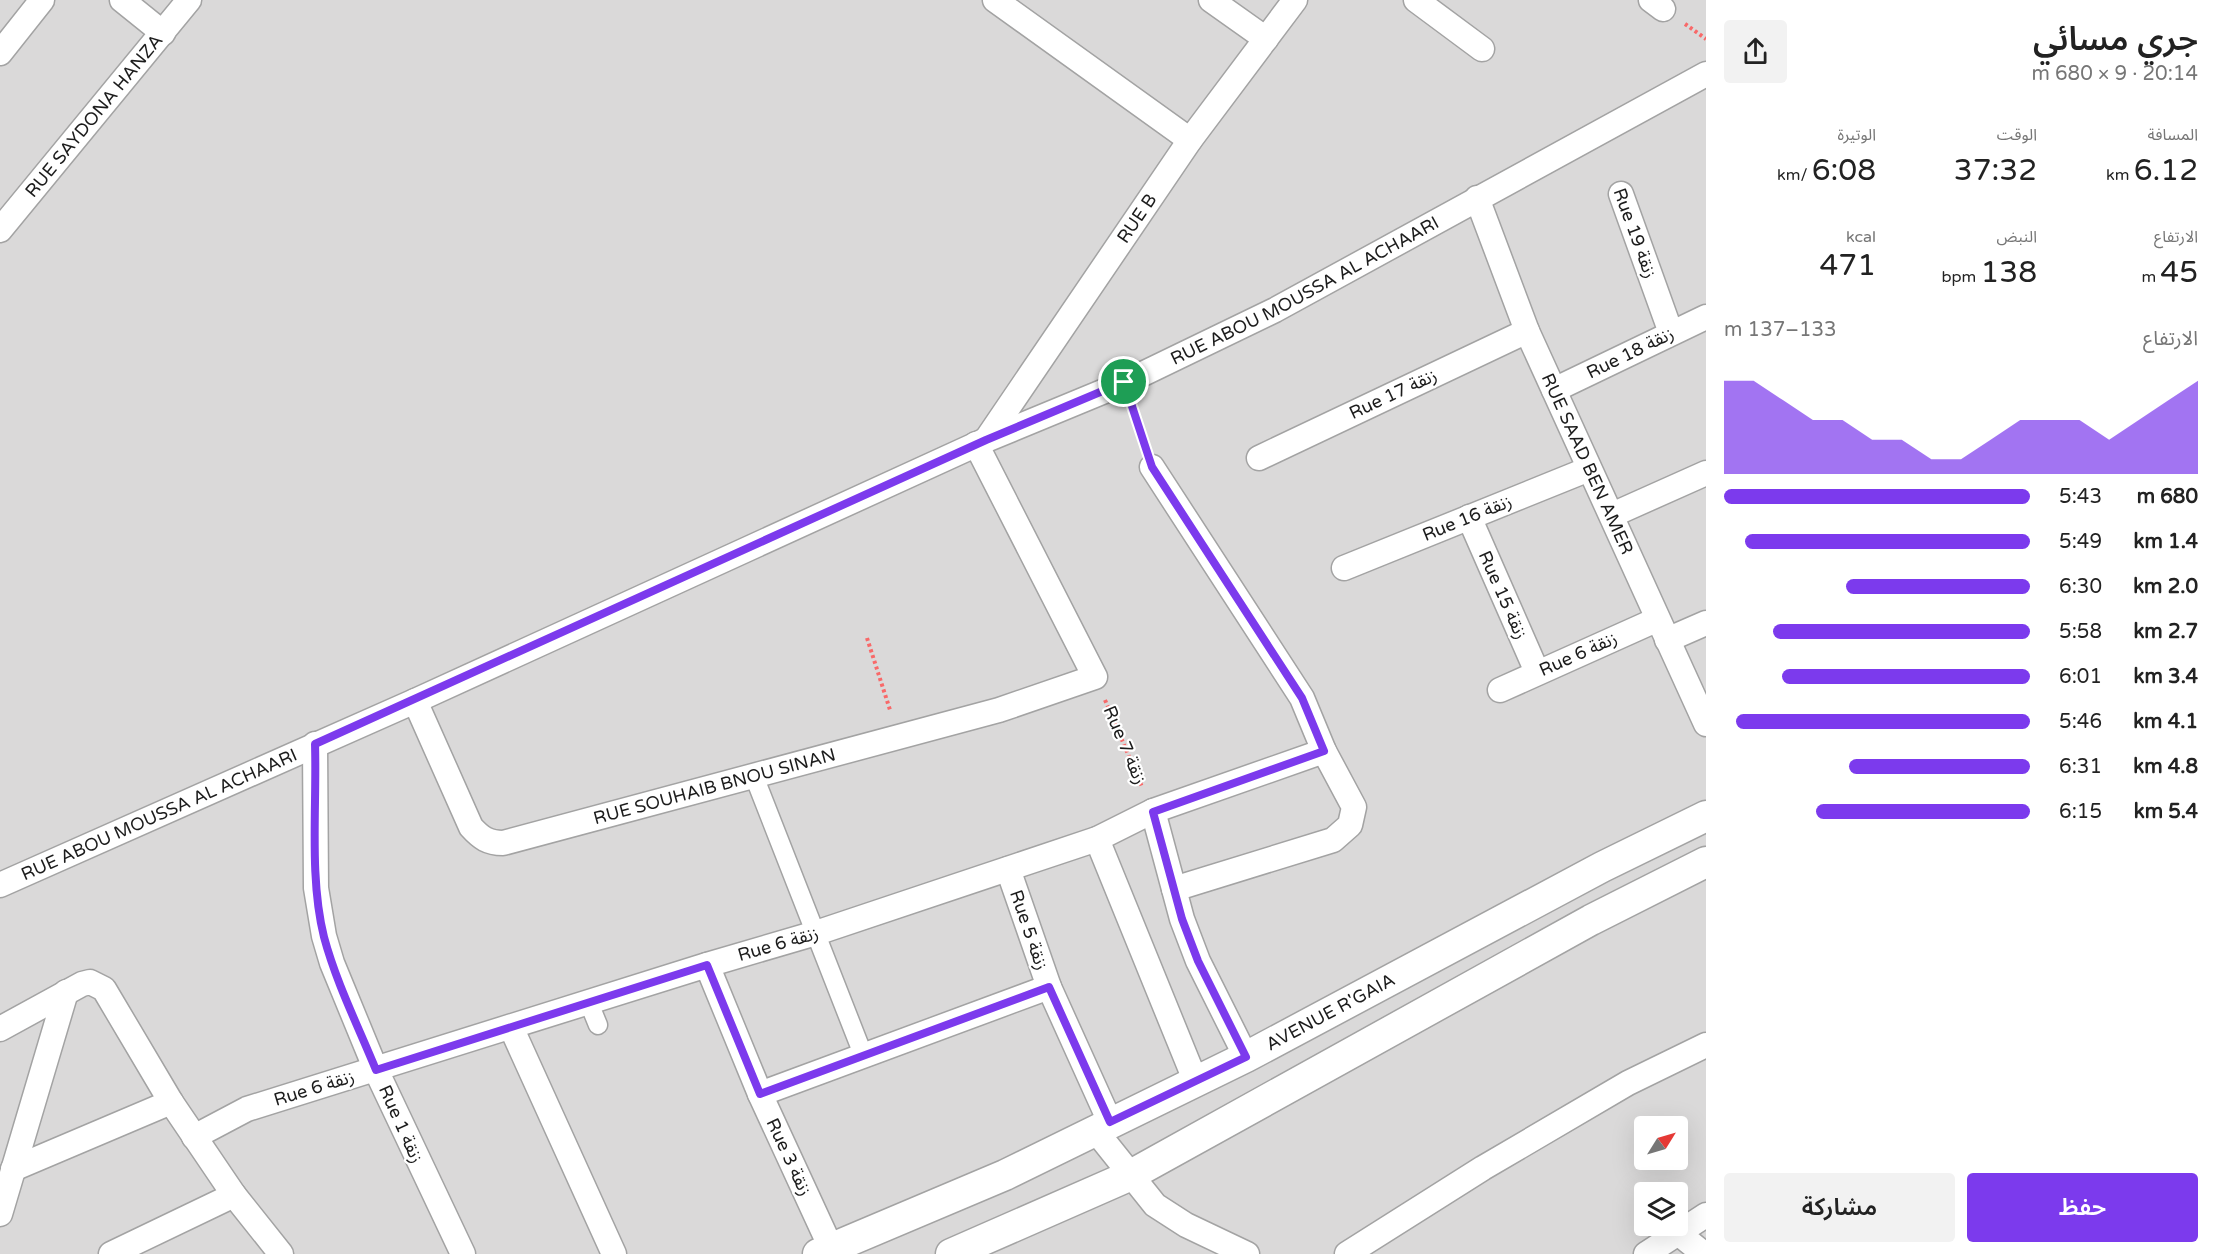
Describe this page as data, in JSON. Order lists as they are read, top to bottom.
{
  "streets": {
    "street": [
      "RUE SAYDONA HANZA",
      "RUE B",
      "Rue 19 زنقة",
      "RUE ABOU MOUSSA AL ACHAARI",
      "Rue 18 زنقة",
      "Rue 17 زنقة",
      "RUE SAAD BEN AMER",
      "Rue 16 زنقة",
      "Rue 15 زنقة",
      "Rue 6 زنقة",
      "RUE SOUHAIB BNOU SINAN",
      "Rue 5 زنقة",
      "AVENUE R'GAIA",
      "Rue 1 زنقة",
      "Rue 3 زنقة"
    ],
    "path": ["Rue 7 زنقة"]
  },
  "crossings": [
    ["RUE B", "RUE ABOU MOUSSA AL ACHAARI"],
    ["Rue 19 زنقة", "Rue 18 زنقة"],
    ["RUE ABOU MOUSSA AL ACHAARI", "RUE SAAD BEN AMER"],
    ["RUE ABOU MOUSSA AL ACHAARI", "RUE SOUHAIB BNOU SINAN"],
    ["RUE ABOU MOUSSA AL ACHAARI", "Rue 1 زنقة"],
    ["Rue 18 زنقة", "RUE SAAD BEN AMER"],
    ["Rue 17 زنقة", "RUE SAAD BEN AMER"],
    ["RUE SAAD BEN AMER", "Rue 16 زنقة"],
    ["RUE SAAD BEN AMER", "Rue 6 زنقة"],
    ["Rue 16 زنقة", "Rue 15 زنقة"],
    ["Rue 15 زنقة", "Rue 6 زنقة"],
    ["Rue 6 زنقة", "Rue 7 زنقة"],
    ["Rue 6 زنقة", "Rue 5 زنقة"],
    ["Rue 6 زنقة", "Rue 1 زنقة"],
    ["Rue 6 زنقة", "Rue 3 زنقة"],
    ["Rue 7 زنقة", "RUE SOUHAIB BNOU SINAN"],
    ["Rue 5 زنقة", "AVENUE R'GAIA"],
    ["AVENUE R'GAIA", "Rue 3 زنقة"]
  ],
  "north": "top right",
  "page": {
    "heading": ["جري مسائي", "20:14 · 9 × 680 m"],
    "stats": [
      ["المسافة", "6.12 km"],
      ["الوقت", "37:32"],
      ["الوتيرة", "6:08 /km"],
      ["الارتفاع", "45 m"],
      ["النبض", "138 bpm"],
      ["kcal", "471"]
    ],
    "chart": ["الارتفاع", "133–137 m"],
    "list": [
      {
        "name": "680 m",
        "note": "5:43"
      },
      {
        "name": "1.4 km",
        "note": "5:49"
      },
      {
        "name": "2.0 km",
        "note": "6:30"
      },
      {
        "name": "2.7 km",
        "note": "5:58"
      },
      {
        "name": "3.4 km",
        "note": "6:01"
      },
      {
        "name": "4.1 km",
        "note": "5:46"
      },
      {
        "name": "4.8 km",
        "note": "6:31"
      },
      {
        "name": "5.4 km",
        "note": "6:15"
      }
    ],
    "buttons": ["حفظ", "مشاركة"]
  }
}
